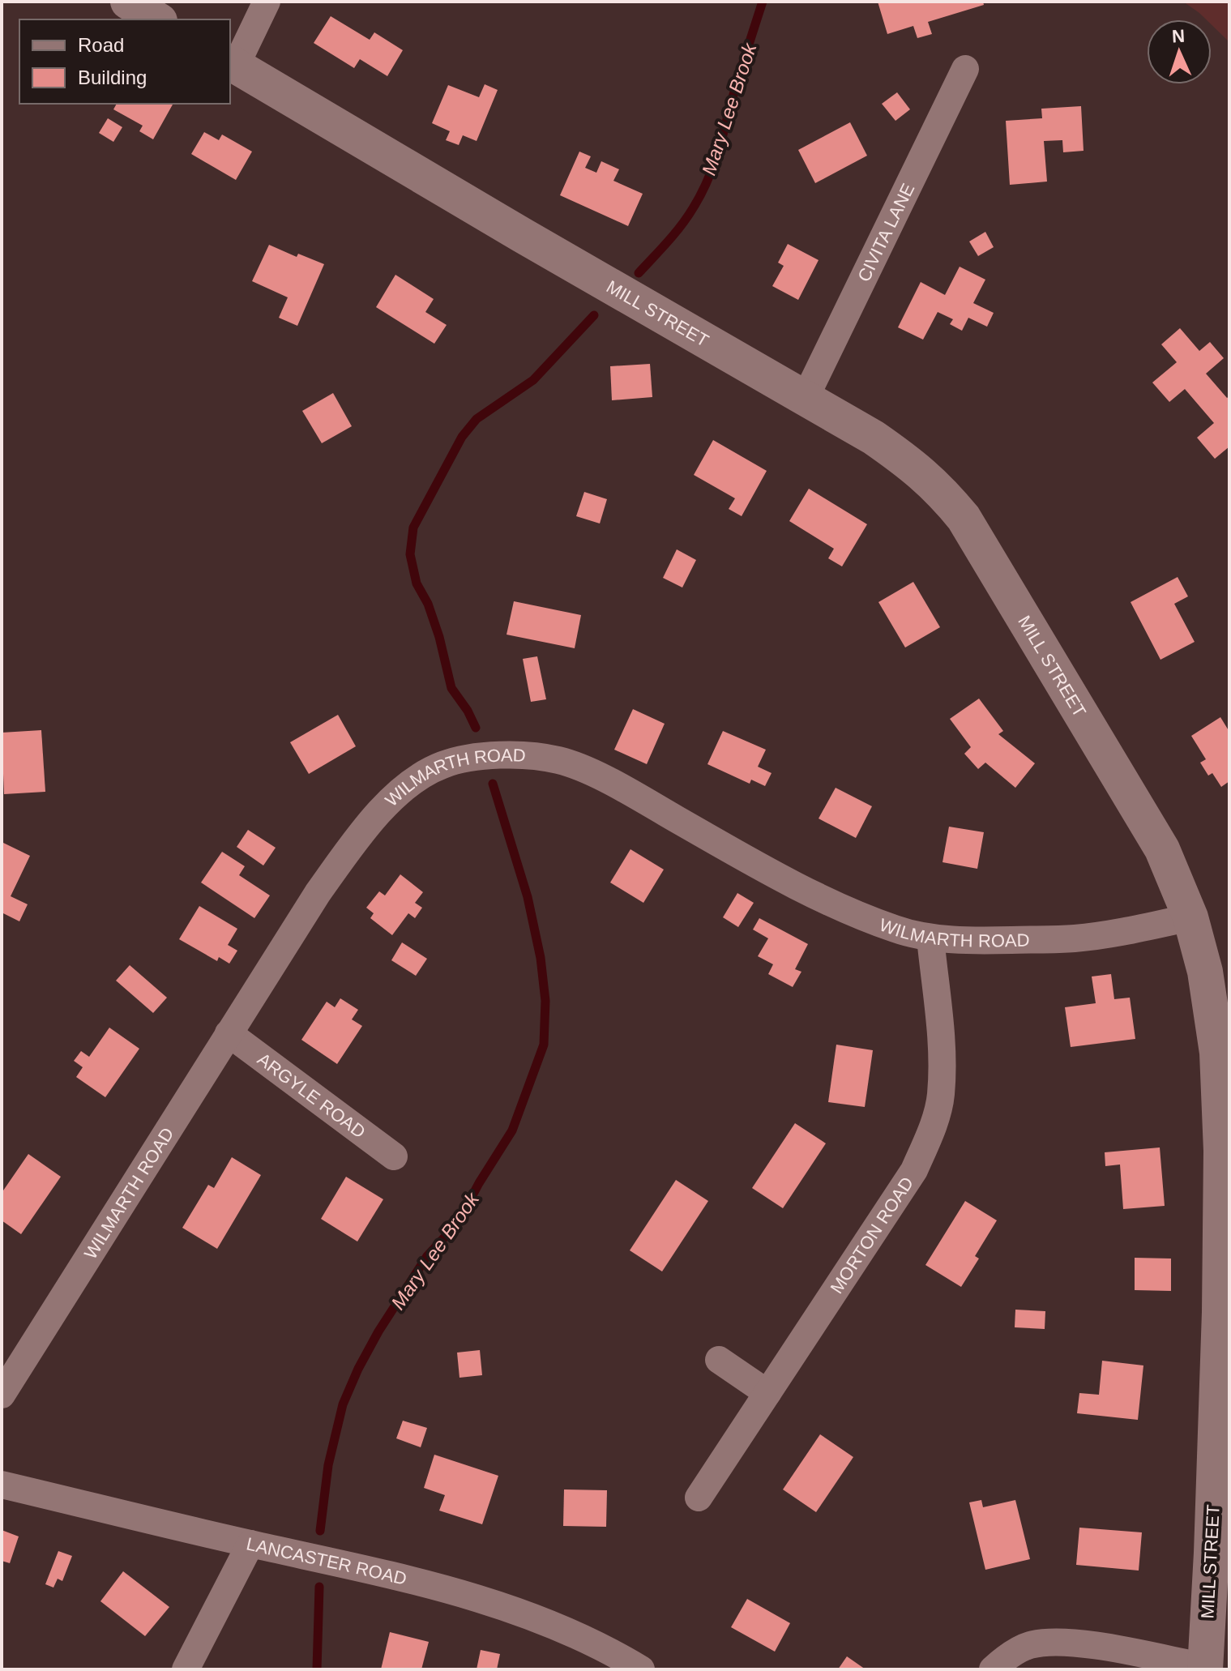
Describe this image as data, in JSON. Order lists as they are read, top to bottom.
{
  "streets": {
    "street": [
      "CIVITA LANE",
      "MILL STREET",
      "WILMARTH ROAD",
      "ARGYLE ROAD",
      "MORTON ROAD",
      "LANCASTER ROAD"
    ]
  },
  "crossings": [
    ["CIVITA LANE", "MILL STREET"],
    ["MILL STREET", "WILMARTH ROAD"],
    ["WILMARTH ROAD", "ARGYLE ROAD"],
    ["WILMARTH ROAD", "MORTON ROAD"]
  ],
  "water": ["Mary Lee Brook"],
  "legend": ["Road", "Building"],
  "north": "top"
}
